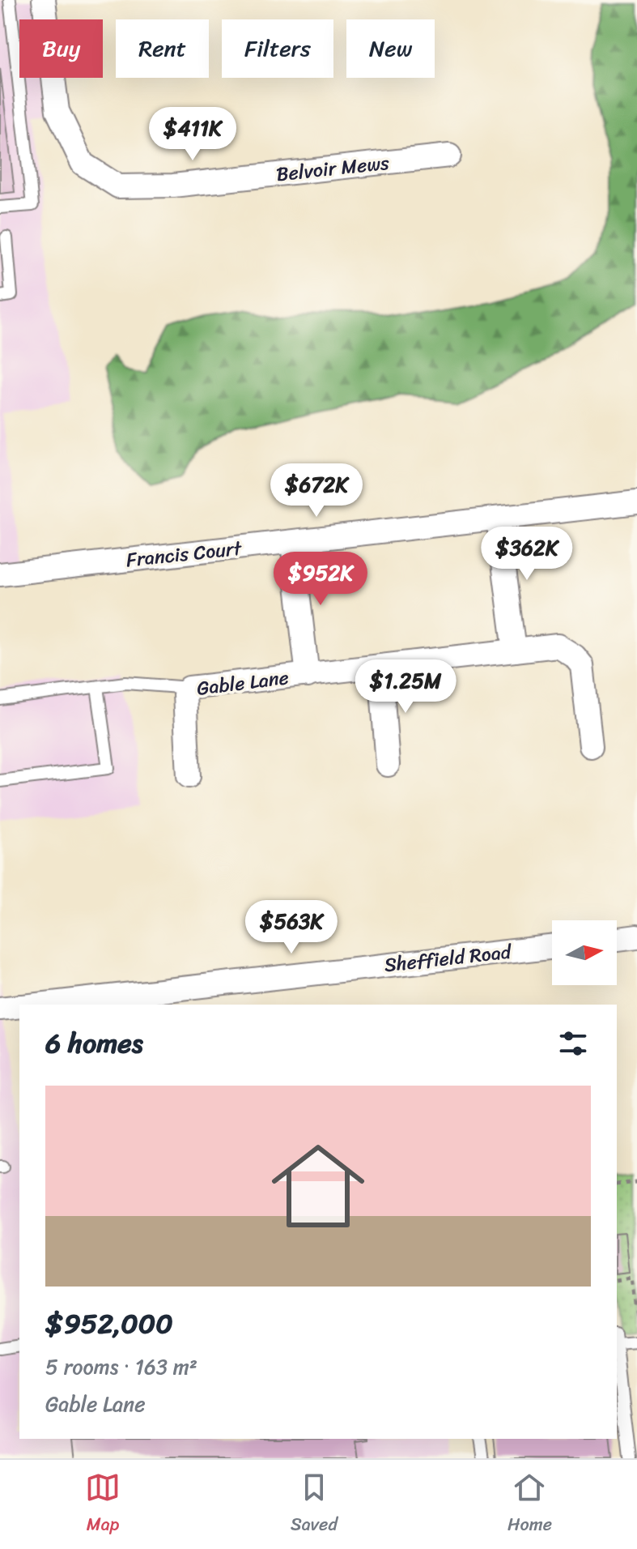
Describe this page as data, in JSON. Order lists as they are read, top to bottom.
{
  "streets": {
    "street": [
      "Belvoir Mews",
      "Francis Court",
      "Gable Lane",
      "Sheffield Road"
    ]
  },
  "crossings": [
    ["Francis Court", "Gable Lane"]
  ],
  "north": "right",
  "page": {
    "chip": [
      "Buy",
      "Rent",
      "Filters",
      "New"
    ],
    "price": [
      "$411K",
      "$672K",
      "$362K",
      "$952K",
      "$1.25M",
      "$563K"
    ],
    "heading": "6 homes",
    "list": [
      {
        "name": "$952,000",
        "note": "5 rooms · 163 m² · Gable Lane"
      }
    ],
    "tabs": ["Map", "Saved", "Home"]
  }
}
